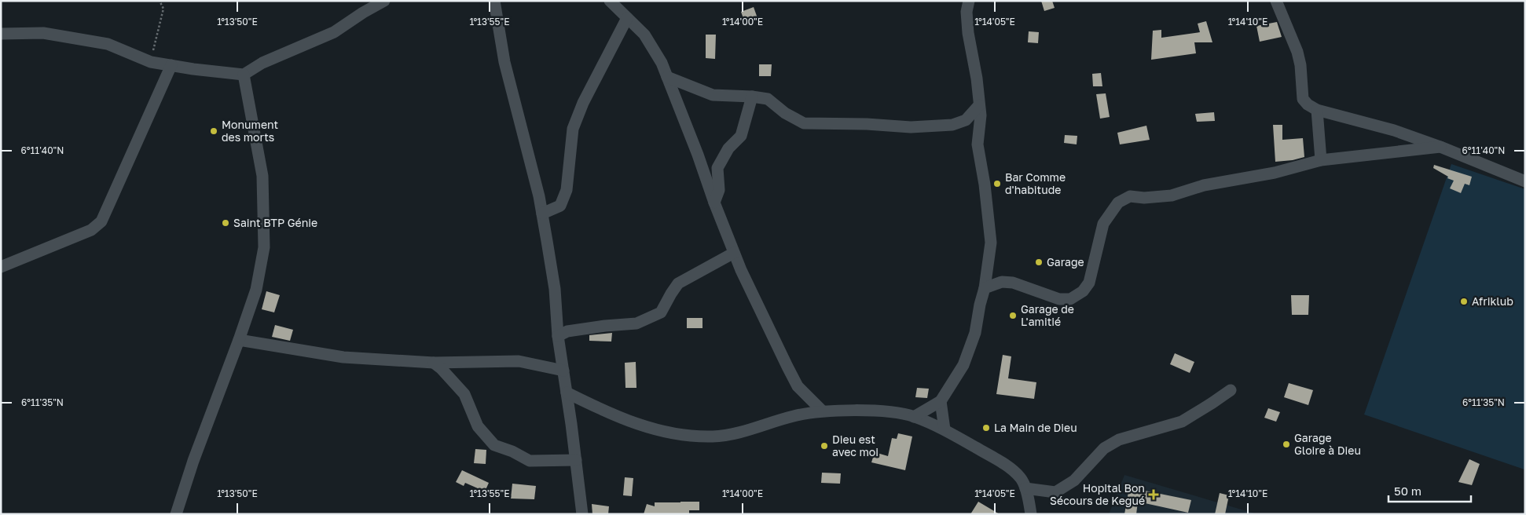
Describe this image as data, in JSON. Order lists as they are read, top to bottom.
{
  "places": {
    "other": [
      "Monument des morts",
      "Bar Comme d'habitude",
      "Saint BTP Génie",
      "Garage",
      "Afriklub",
      "Garage de L'amitié",
      "La Main de Dieu",
      "Garage Gloire à Dieu",
      "Dieu est avec moi"
    ],
    "health": ["Hopital Bon Sécours de Kegué"]
  },
  "scale_bar": "50 m",
  "coordinates": [
    "1°13'50\"E",
    "1°13'55\"E",
    "1°14'00\"E",
    "1°14'05\"E",
    "1°14'10\"E",
    "6°11'40\"N",
    "6°11'35\"N"
  ]
}
